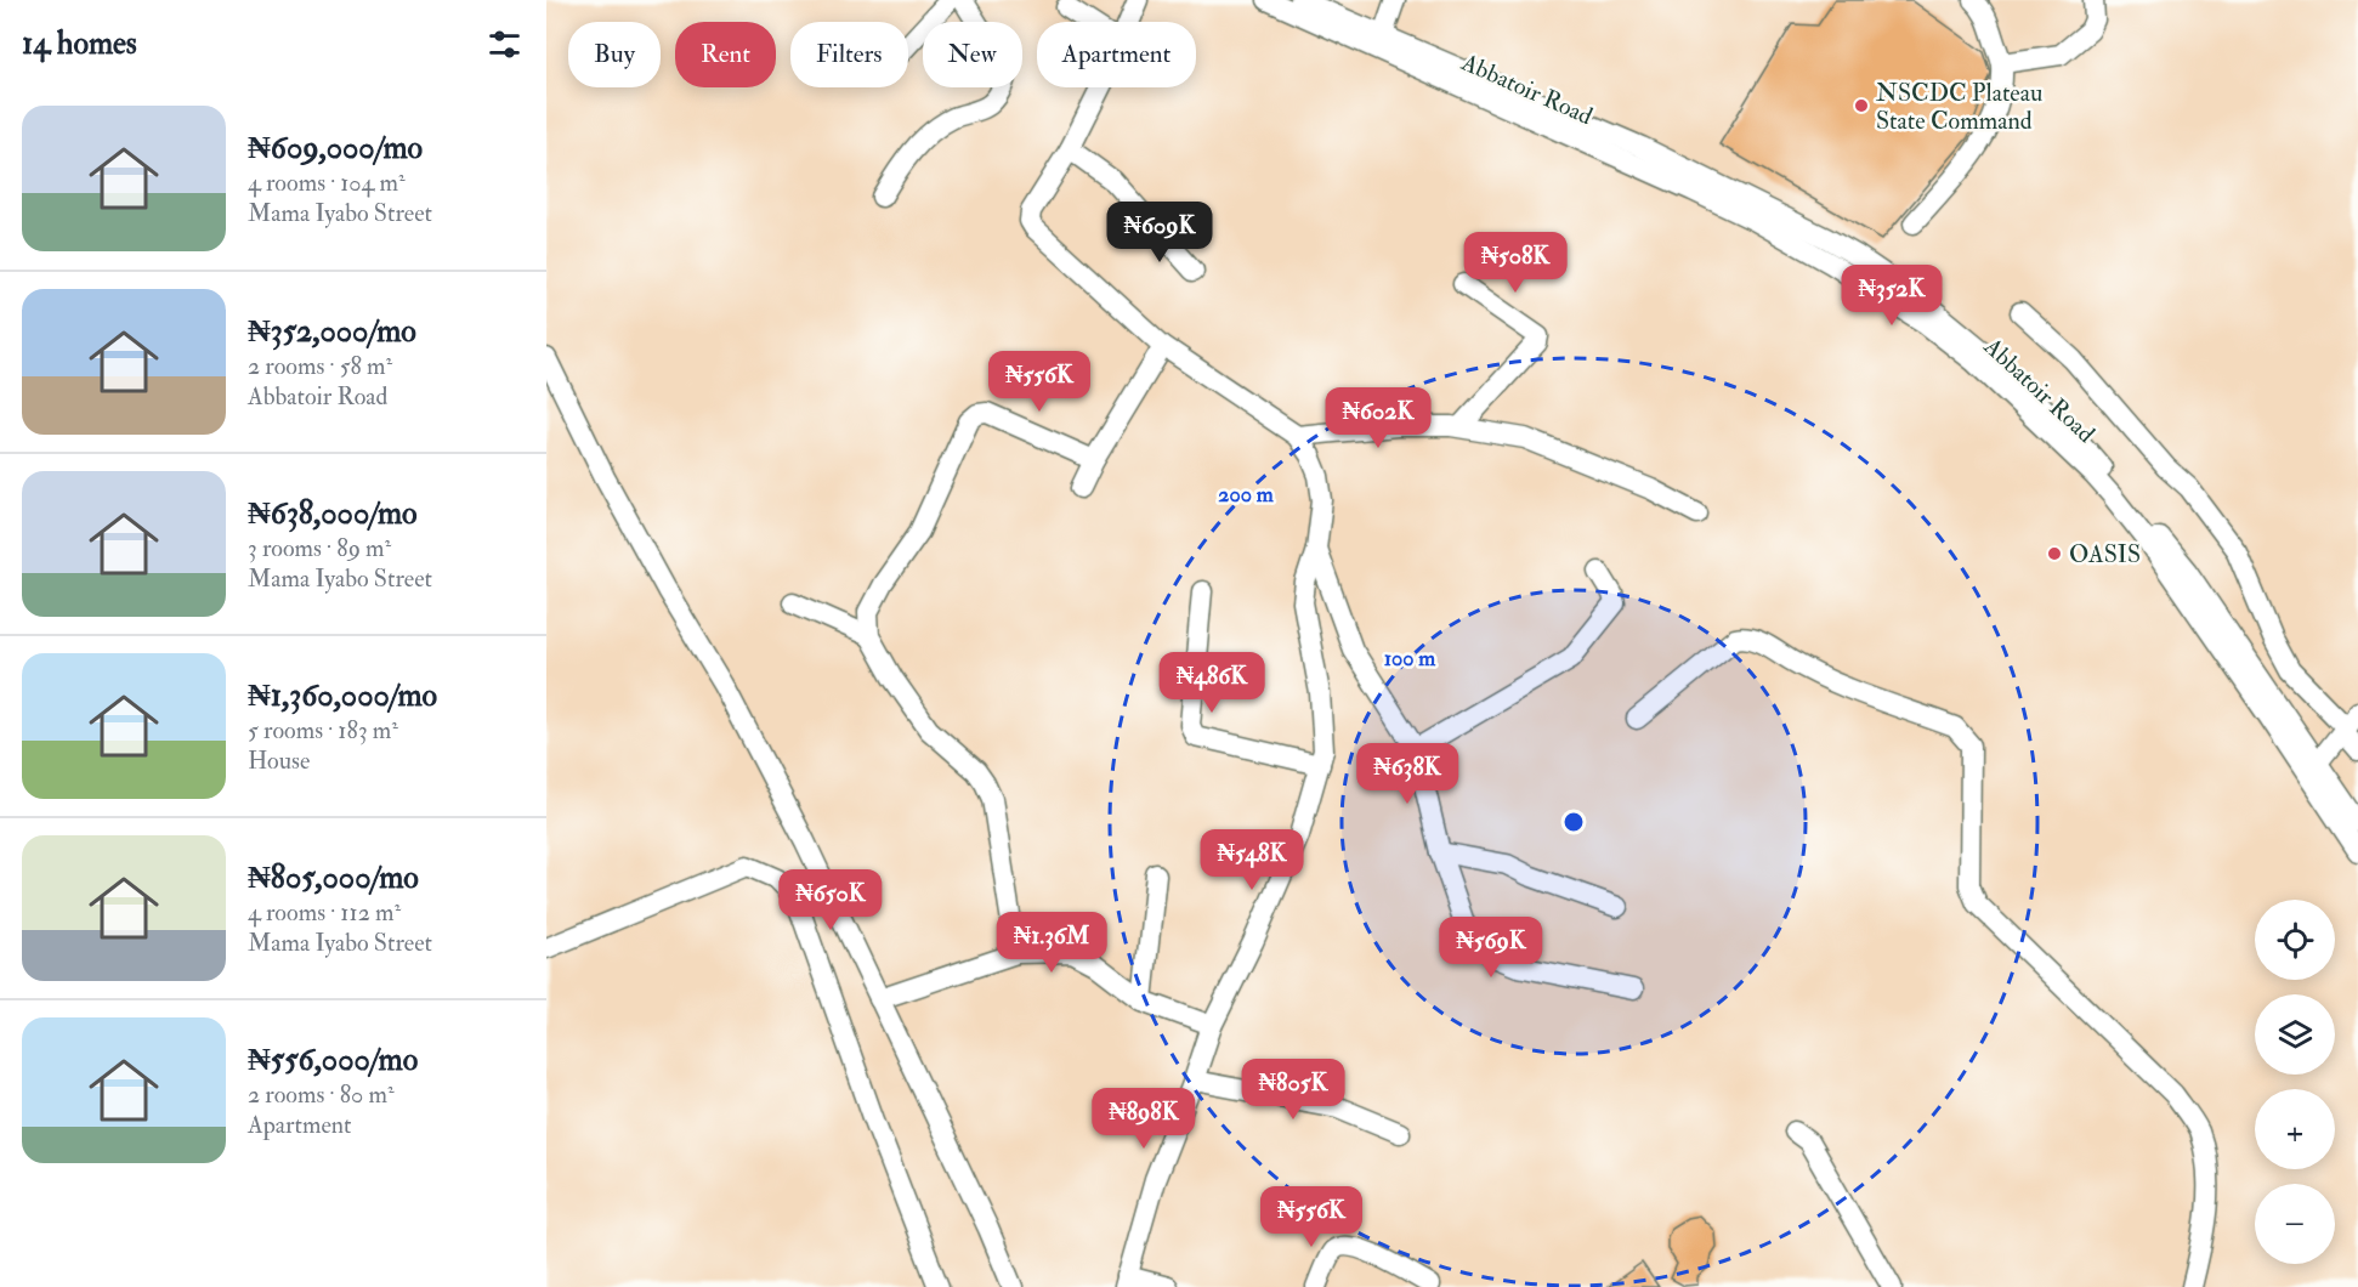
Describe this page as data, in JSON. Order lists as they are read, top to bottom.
{
  "streets": {
    "street": ["Abbatoir Road"]
  },
  "places": ["NSCDC Plateau State Command", "OASIS"],
  "page": {
    "heading": "14 homes",
    "chip": [
      "Buy",
      "Rent",
      "Filters",
      "New",
      "Apartment"
    ],
    "list": [
      {
        "name": "₦609,000/mo",
        "note": "4 rooms · 104 m² · Mama Iyabo Street"
      },
      {
        "name": "₦352,000/mo",
        "note": "2 rooms · 58 m² · Abbatoir Road"
      },
      {
        "name": "₦638,000/mo",
        "note": "3 rooms · 89 m² · Mama Iyabo Street"
      },
      {
        "name": "₦1,360,000/mo",
        "note": "5 rooms · 183 m² · House"
      },
      {
        "name": "₦805,000/mo",
        "note": "4 rooms · 112 m² · Mama Iyabo Street"
      },
      {
        "name": "₦556,000/mo",
        "note": "2 rooms · 80 m² · Apartment"
      }
    ],
    "price": [
      "₦609K",
      "₦508K",
      "₦352K",
      "₦556K",
      "₦602K",
      "₦486K",
      "₦638K",
      "₦548K",
      "₦650K",
      "₦1.36M",
      "₦569K",
      "₦805K",
      "₦898K",
      "₦556K"
    ],
    "map_buttons": ["+", "−"]
  },
  "rings": ["200 m", "100 m"]
}
